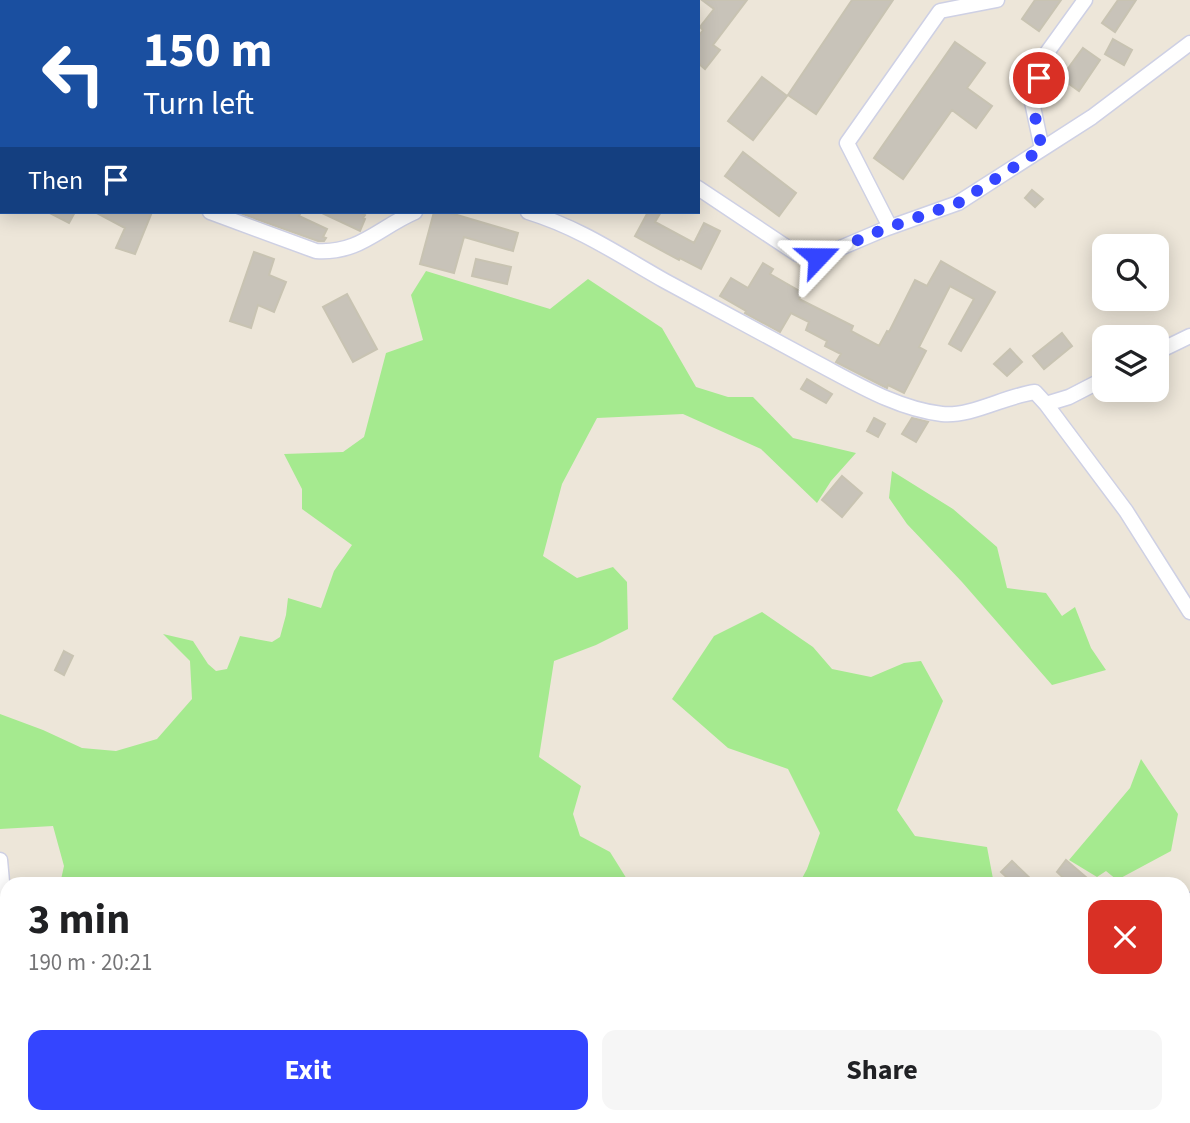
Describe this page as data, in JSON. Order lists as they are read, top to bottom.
{
  "page": {
    "turn": ["150 m", "Turn left"],
    "then": "Then",
    "heading": ["3 min", "190 m · 20:21"],
    "buttons": ["Exit", "Share"]
  }
}
